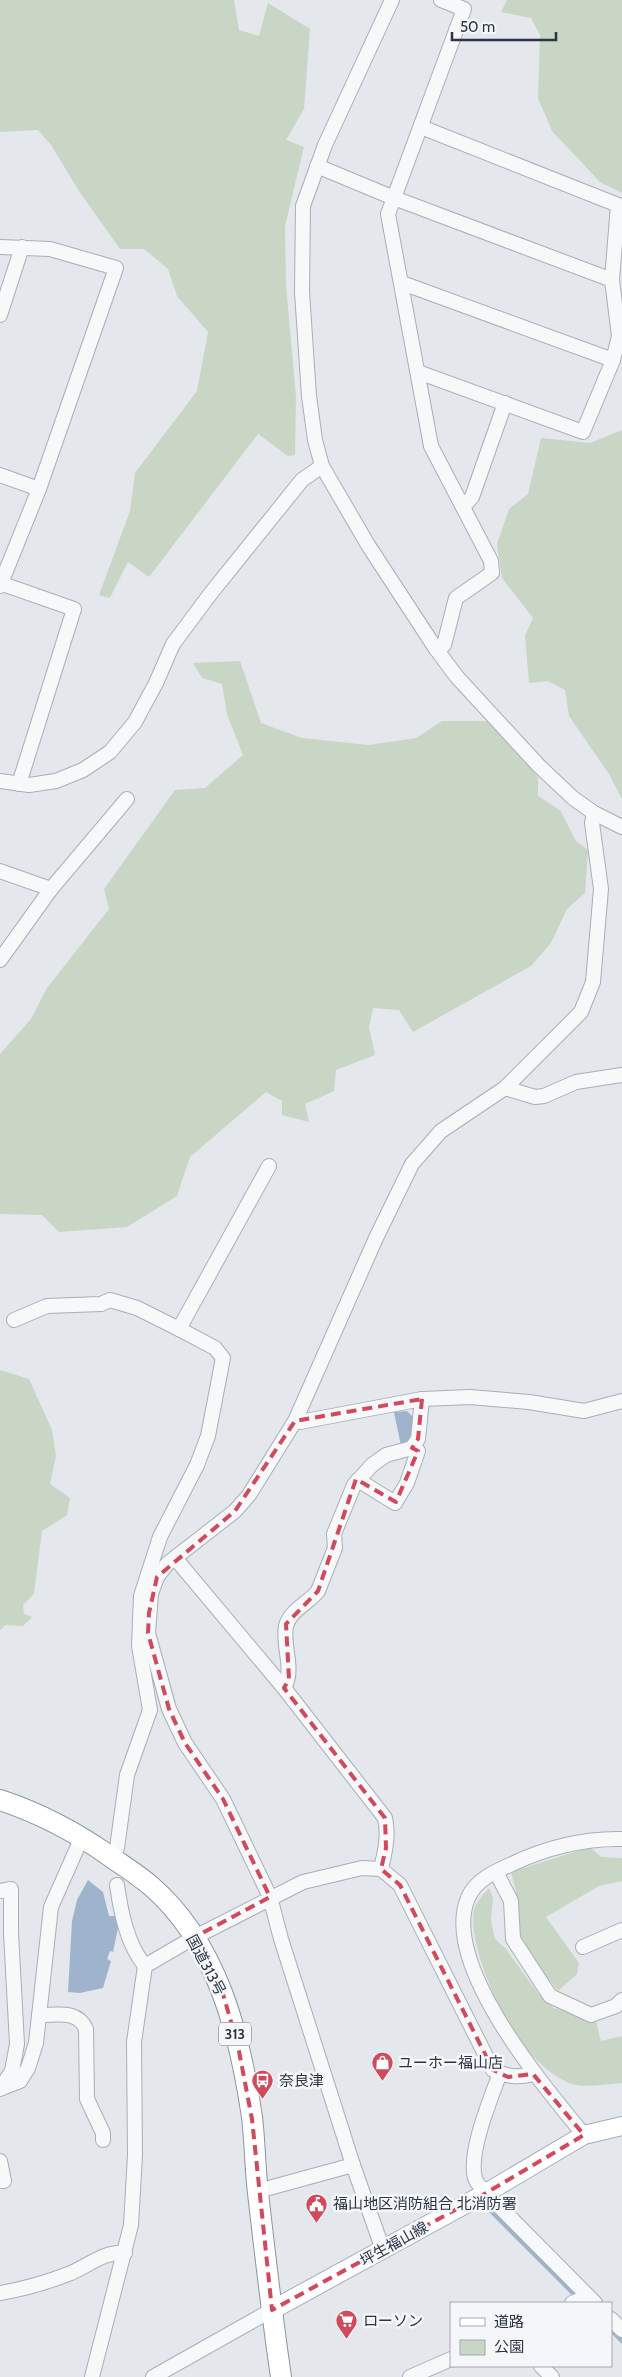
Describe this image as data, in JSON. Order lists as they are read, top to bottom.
{
  "streets": {
    "highway": ["国道313号", "313"],
    "main road": ["坪生福山線"]
  },
  "crossings": [
    ["国道313号", "坪生福山線"]
  ],
  "places": {
    "shop": ["ユーホー福山店"],
    "bus stop": ["奈良津"],
    "public building": ["福山地区消防組合 北消防署"],
    "supermarket": ["ローソン"]
  },
  "legend": ["道路", "公園"],
  "scale_bar": "50 m"
}
